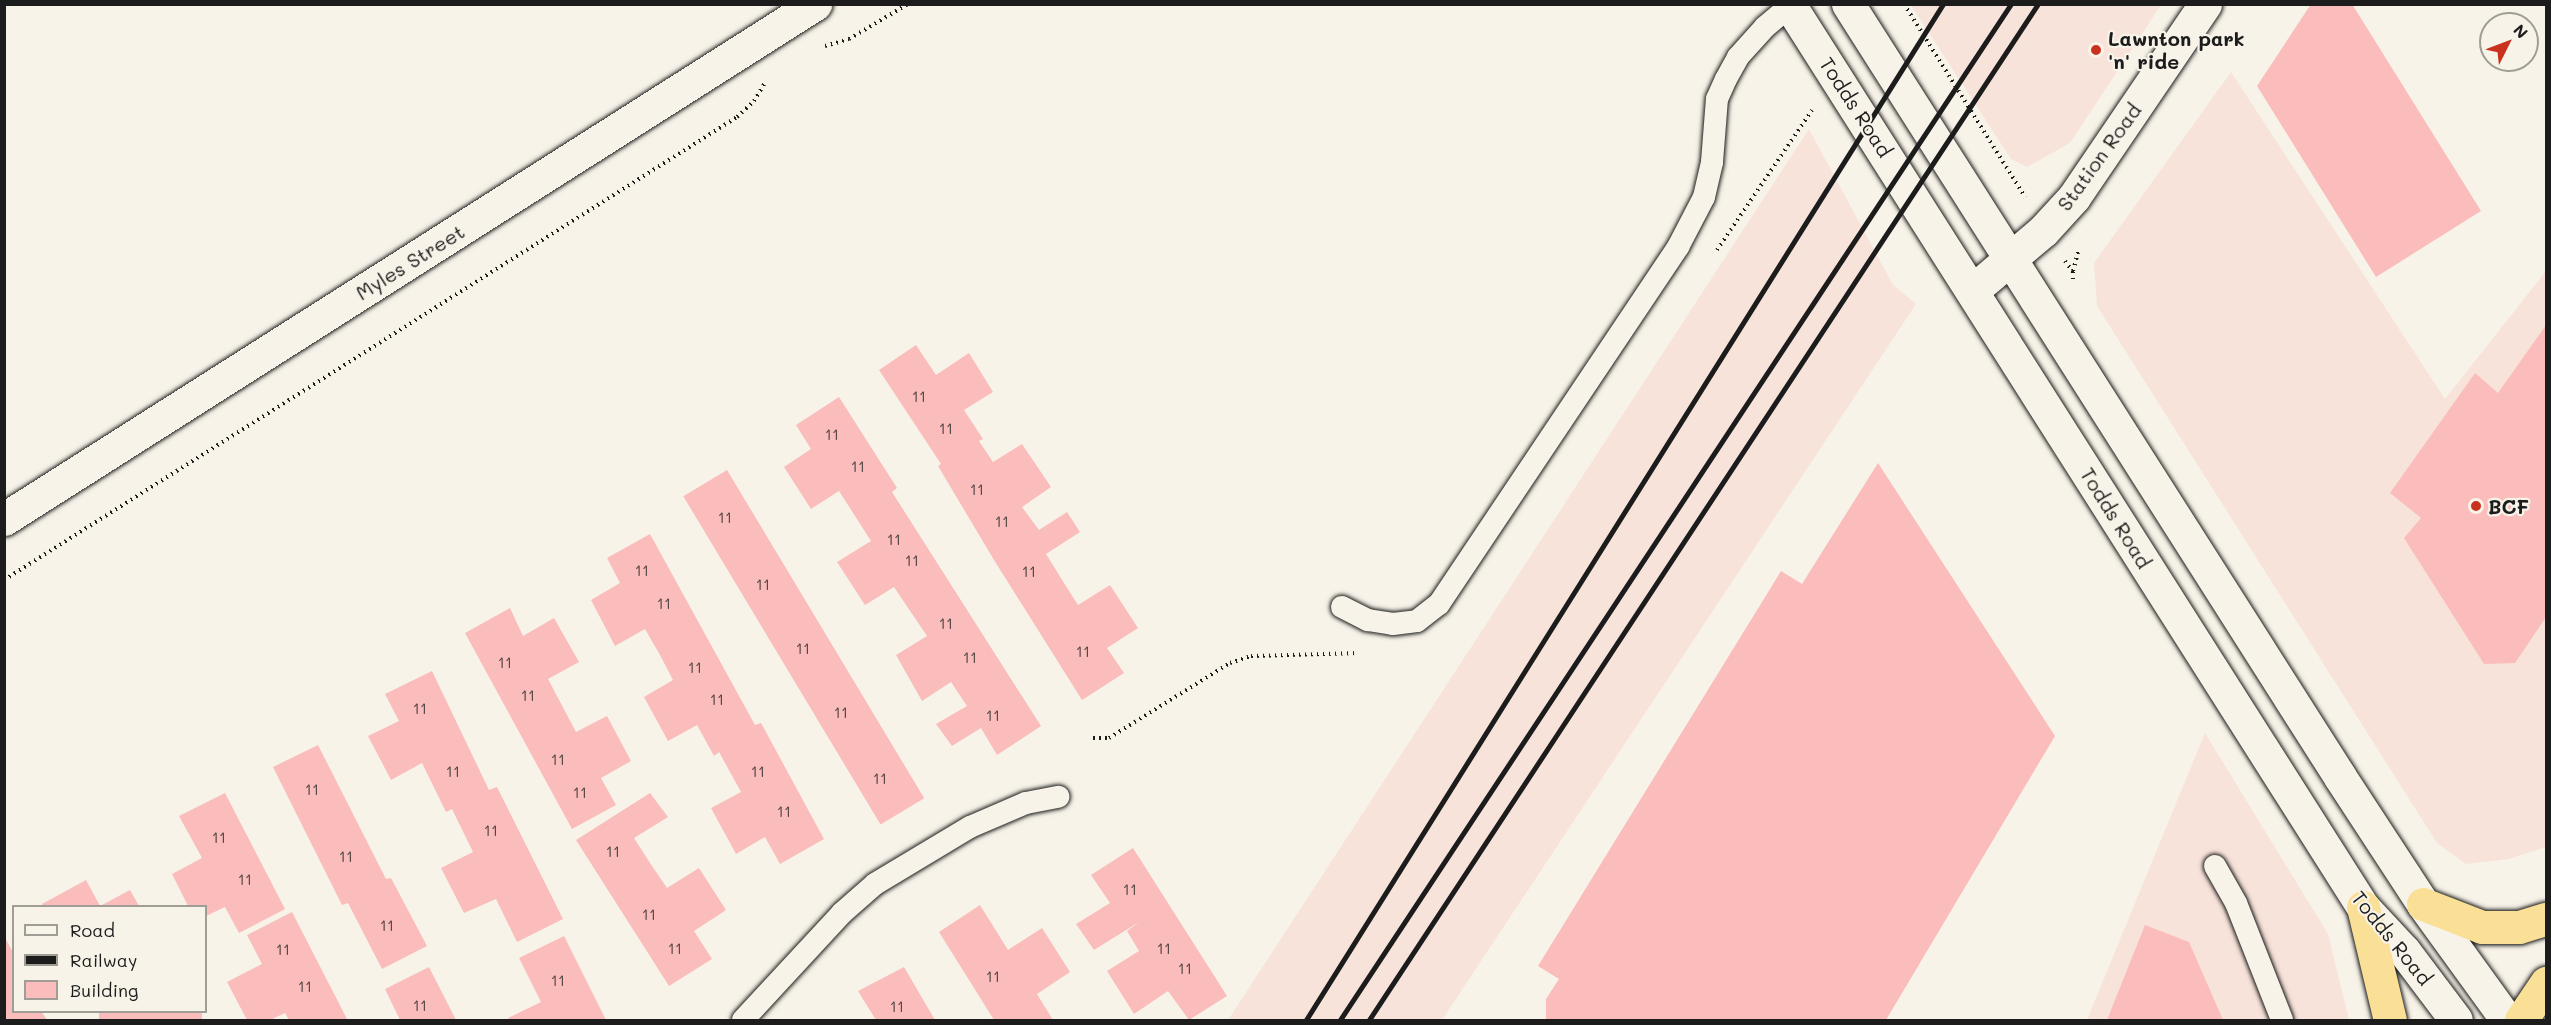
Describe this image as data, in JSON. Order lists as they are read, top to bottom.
{
  "streets": {
    "street": ["Todds Road", "Station Road", "Myles Street"]
  },
  "crossings": [
    ["Todds Road", "Station Road"]
  ],
  "places": ["Lawnton park 'n' ride", "BCF"],
  "house_numbers": [
    "11",
    "11",
    "11",
    "11",
    "11",
    "11",
    "11",
    "11",
    "11",
    "11",
    "11",
    "11",
    "11",
    "11",
    "11",
    "11",
    "11",
    "11",
    "11",
    "11",
    "11",
    "11",
    "11",
    "11",
    "11",
    "11",
    "11",
    "11",
    "11",
    "11",
    "11",
    "11",
    "11",
    "11",
    "11",
    "11",
    "11",
    "11",
    "11",
    "11",
    "11",
    "11",
    "11",
    "11",
    "11",
    "11",
    "11",
    "11"
  ],
  "legend": ["Road", "Railway", "Building"],
  "north": "top right"
}
